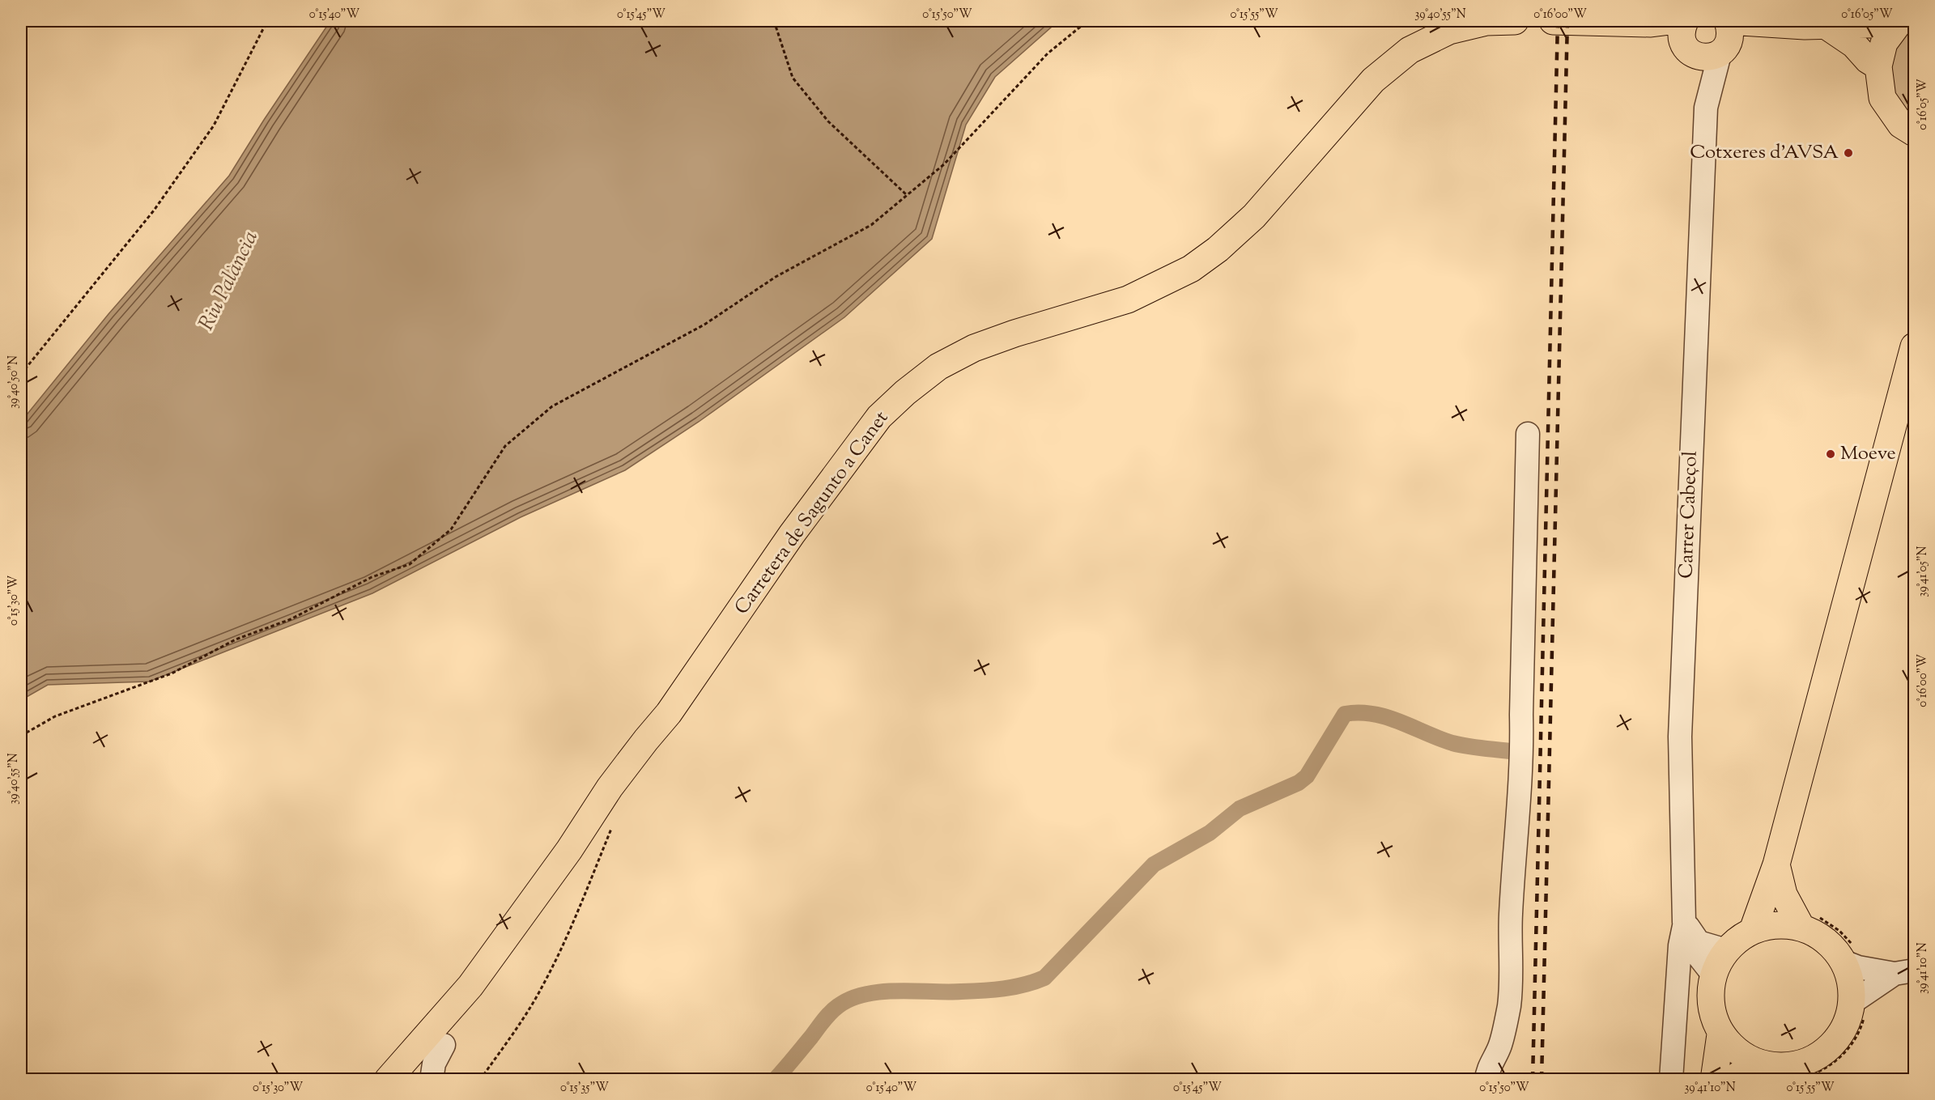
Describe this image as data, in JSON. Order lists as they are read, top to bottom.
{
  "streets": {
    "main road": ["Carretera de Sagunto a Canet"],
    "street": ["Carrer Cabeçol"]
  },
  "water": ["Riu Palància"],
  "places": ["Cotxeres d'AVSA", "Moeve"],
  "coordinates": [
    "0°15'40\"W",
    "0°15'45\"W",
    "0°15'50\"W",
    "0°15'55\"W",
    "39°40'55\"N",
    "0°16'00\"W",
    "0°16'05\"W",
    "39°40'50\"N",
    "39°41'05\"N",
    "0°15'30\"W",
    "39°41'10\"N",
    "0°15'35\"W"
  ]
}
